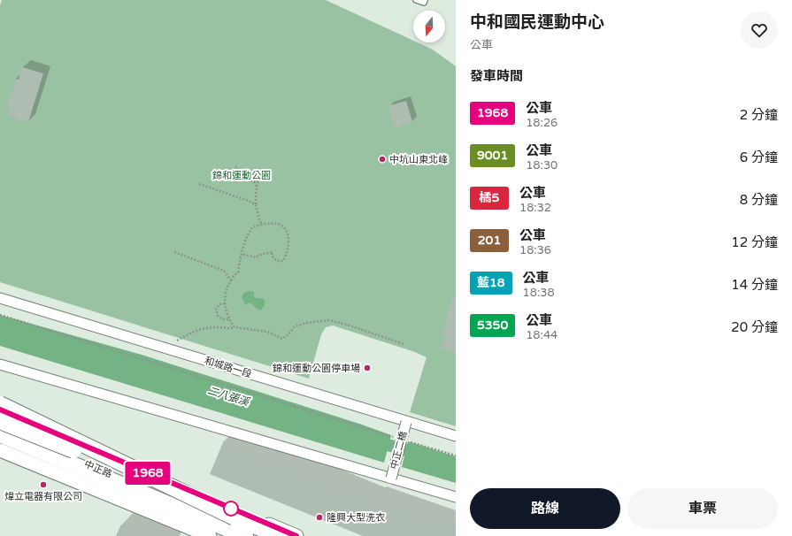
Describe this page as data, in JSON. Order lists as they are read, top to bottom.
{
  "streets": {
    "main road": ["中正路"],
    "street": ["和城路一段", "中正二橋"]
  },
  "crossings": [
    ["和城路一段", "中正二橋"]
  ],
  "water": ["二八張溪"],
  "parks": ["錦和運動公園"],
  "places": [
    "中坑山東北峰",
    "錦和運動公園停車場",
    "煒立電器有限公司",
    "隆興大型洗衣"
  ],
  "lines": ["bus line 1968"],
  "north": "bottom",
  "page": {
    "on_map": "1968",
    "heading": [
      ["中和國民運動中心", "公車"],
      "發車時間"
    ],
    "list": [
      {
        "mark": "1968",
        "name": "公車",
        "note": "18:26",
        "value": "2 分鐘"
      },
      {
        "mark": "9001",
        "name": "公車",
        "note": "18:30",
        "value": "6 分鐘"
      },
      {
        "mark": "橘5",
        "name": "公車",
        "note": "18:32",
        "value": "8 分鐘"
      },
      {
        "mark": "201",
        "name": "公車",
        "note": "18:36",
        "value": "12 分鐘"
      },
      {
        "mark": "藍18",
        "name": "公車",
        "note": "18:38",
        "value": "14 分鐘"
      },
      {
        "mark": "5350",
        "name": "公車",
        "note": "18:44",
        "value": "20 分鐘"
      }
    ],
    "buttons": ["路線", "車票"]
  }
}
